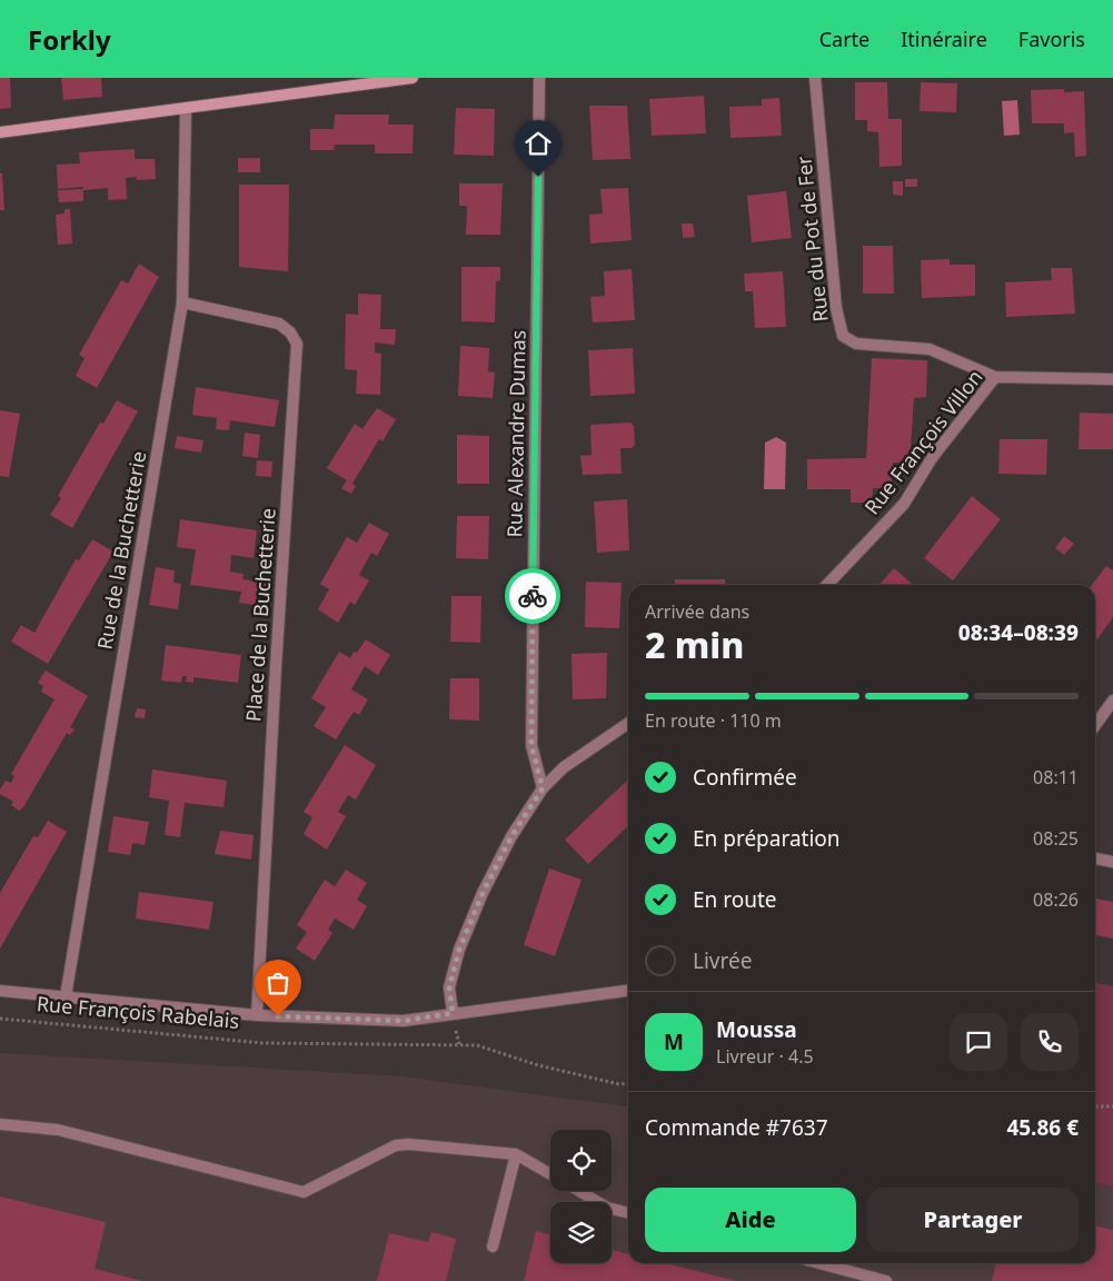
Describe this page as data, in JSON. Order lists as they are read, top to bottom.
{
  "streets": {
    "street": [
      "Rue du Pot de Fer",
      "Rue Alexandre Dumas",
      "Rue François Villon",
      "Rue de la Buchetterie",
      "Place de la Buchetterie",
      "Rue François Rabelais"
    ]
  },
  "crossings": [
    ["Rue du Pot de Fer", "Rue François Villon"],
    ["Rue de la Buchetterie", "Place de la Buchetterie"],
    ["Rue de la Buchetterie", "Rue François Rabelais"],
    ["Place de la Buchetterie", "Rue François Rabelais"]
  ],
  "page": {
    "header": "Forkly",
    "nav": ["Carte", "Itinéraire", "Favoris"],
    "heading": ["2 min", "Arrivée dans", "08:34–08:39"],
    "panel": [
      "Moussa",
      "Livreur · 4.5",
      "Commande #7637",
      "45.86 €"
    ],
    "bar": "En route · 110 m",
    "list": [
      ["Confirmée", "08:11"],
      ["En préparation", "08:25"],
      ["En route", "08:26"],
      "Livrée"
    ],
    "round": "M",
    "buttons": ["Aide", "Partager"]
  }
}
